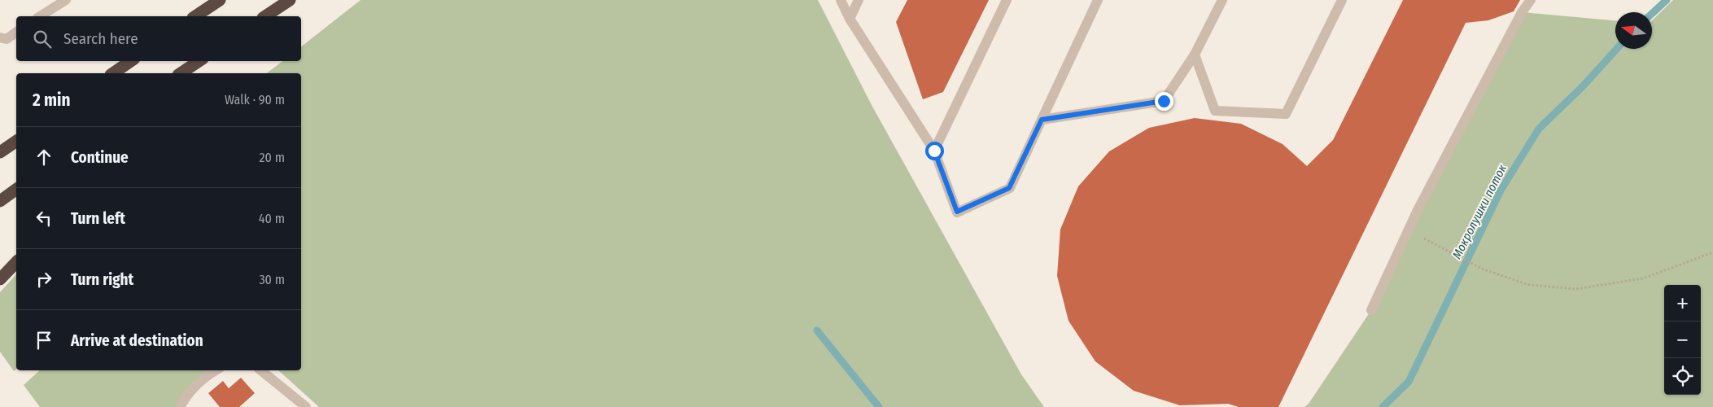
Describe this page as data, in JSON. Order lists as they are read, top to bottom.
{
  "water": ["Мокролушки поток"],
  "north": "left",
  "page": {
    "search": "Search here",
    "heading": ["2 min", "Walk · 90 m"],
    "list": [
      ["Continue", "20 m"],
      ["Turn left", "40 m"],
      ["Turn right", "30 m"],
      "Arrive at destination"
    ],
    "map_buttons": ["+", "−"]
  }
}
